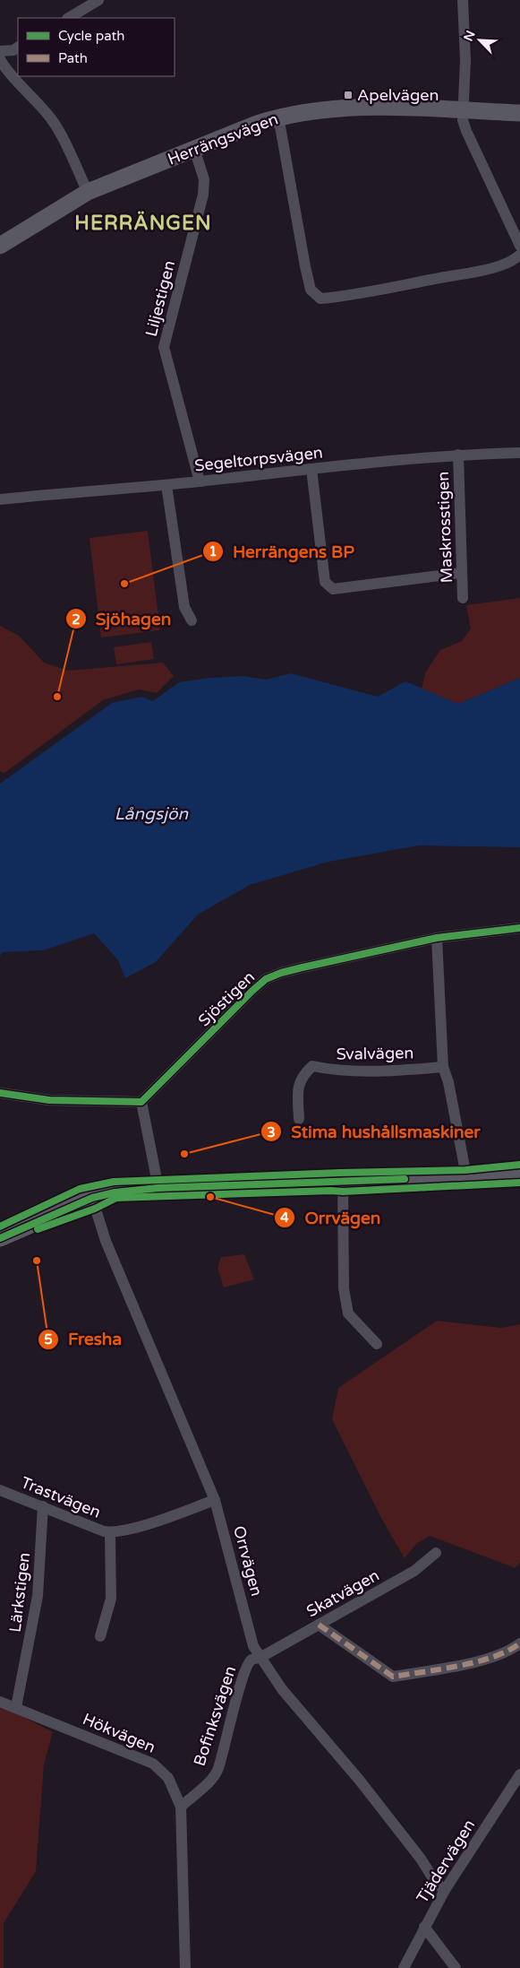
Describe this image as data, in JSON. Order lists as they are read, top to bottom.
{
  "streets": {
    "street": [
      "Herrängsvägen",
      "Liljestigen",
      "Segeltorpsvägen",
      "Maskrosstigen",
      "Sjöstigen",
      "Svalvägen",
      "Trastvägen",
      "Orrvägen",
      "Lärkstigen",
      "Skatvägen",
      "Bofinksvägen",
      "Hökvägen",
      "Tjädervägen"
    ]
  },
  "crossings": [
    ["Herrängsvägen", "Liljestigen"],
    ["Liljestigen", "Segeltorpsvägen"],
    ["Segeltorpsvägen", "Maskrosstigen"],
    ["Trastvägen", "Orrvägen"],
    ["Trastvägen", "Lärkstigen"],
    ["Orrvägen", "Skatvägen"],
    ["Orrvägen", "Bofinksvägen"],
    ["Orrvägen", "Tjädervägen"],
    ["Lärkstigen", "Hökvägen"],
    ["Skatvägen", "Bofinksvägen"],
    ["Bofinksvägen", "Hökvägen"]
  ],
  "districts": ["HERRÄNGEN"],
  "water": ["Långsjön"],
  "places": {
    "transit": ["Apelvägen"],
    "other": [
      "Herrängens BP",
      "Sjöhagen",
      "Stima hushållsmaskiner",
      "Orrvägen",
      "Fresha"
    ]
  },
  "legend": ["Cycle path", "Path"],
  "north": "top left"
}
